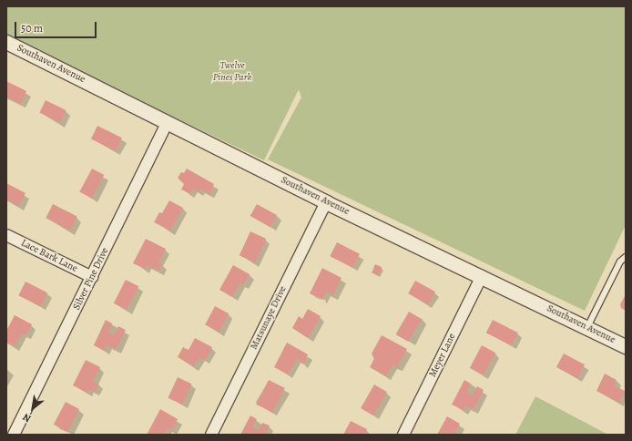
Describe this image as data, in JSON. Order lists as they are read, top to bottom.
{
  "streets": {
    "street": [
      "Southaven Avenue",
      "Lace Bark Lane",
      "Silver Pine Drive",
      "Matsunaye Drive",
      "Meyer Lane"
    ]
  },
  "crossings": [
    ["Southaven Avenue", "Silver Pine Drive"],
    ["Southaven Avenue", "Matsunaye Drive"],
    ["Southaven Avenue", "Meyer Lane"],
    ["Lace Bark Lane", "Silver Pine Drive"]
  ],
  "parks": ["Twelve Pines Park"],
  "scale_bar": "50 m",
  "north": "bottom left"
}
